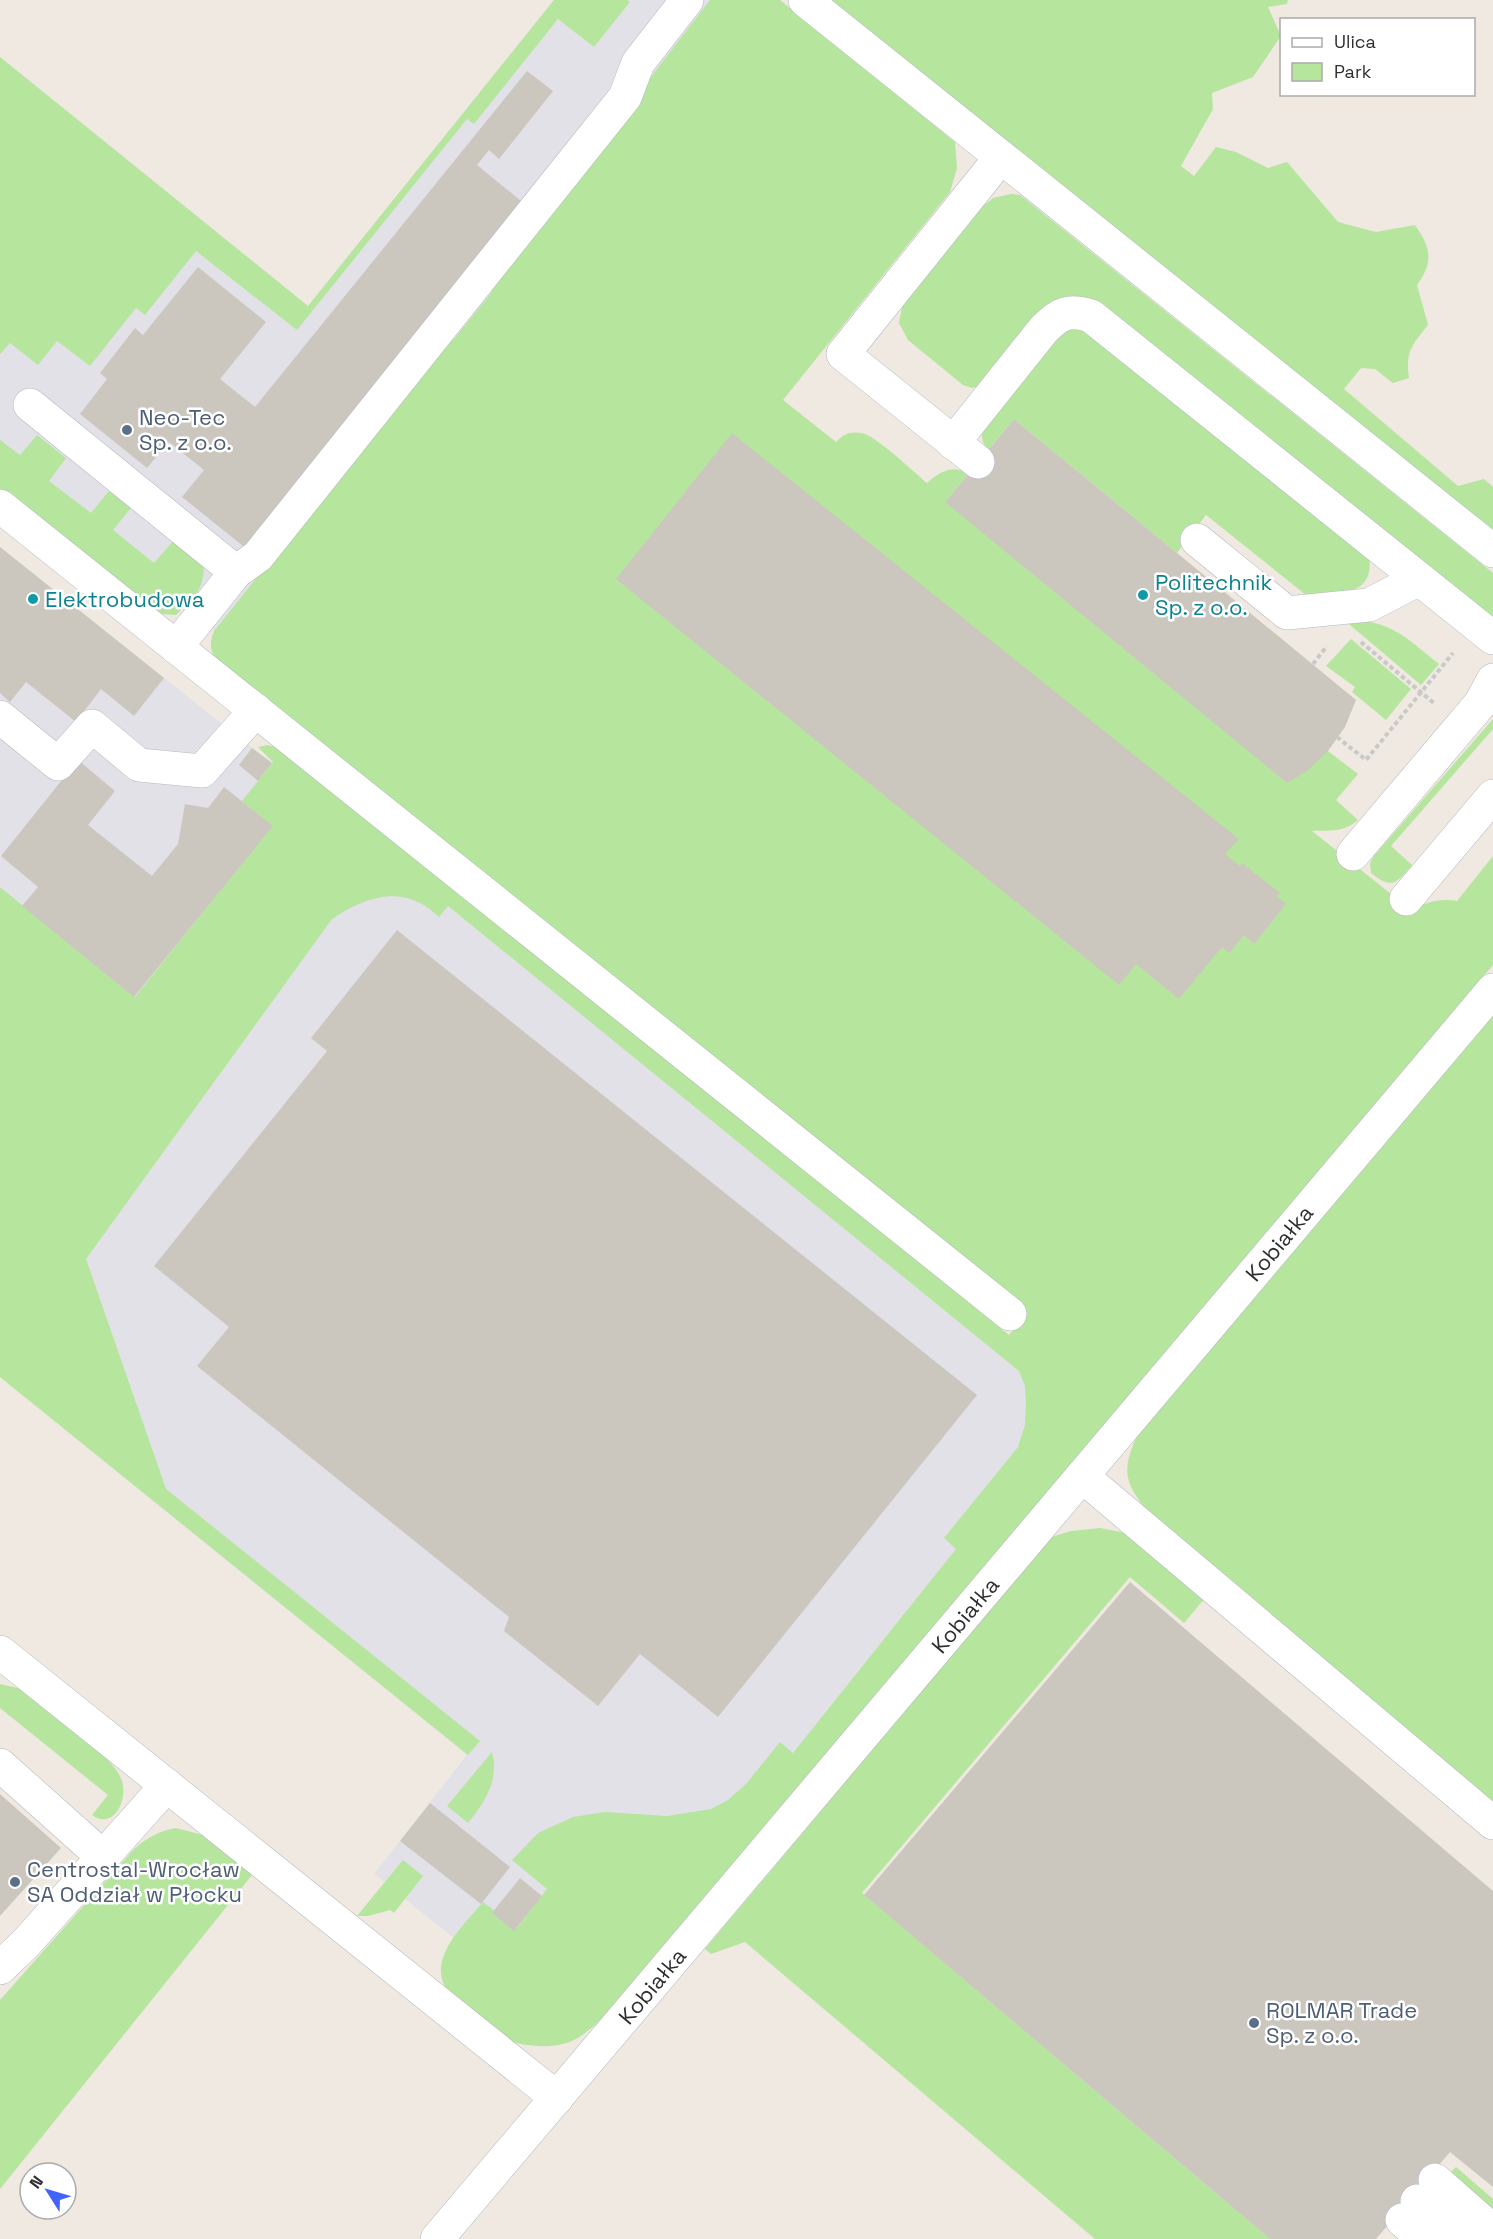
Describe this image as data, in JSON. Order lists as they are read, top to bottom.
{
  "streets": {
    "street": ["Kobiałka"]
  },
  "places": [
    "Neo-Tec Sp. z o.o.",
    "Politechnik Sp. z o.o.",
    "Elektrobudowa",
    "Centrostal-Wrocław SA Oddział w Płocku",
    "ROLMAR Trade Sp. z o.o."
  ],
  "legend": ["Ulica", "Park"],
  "north": "top left"
}
